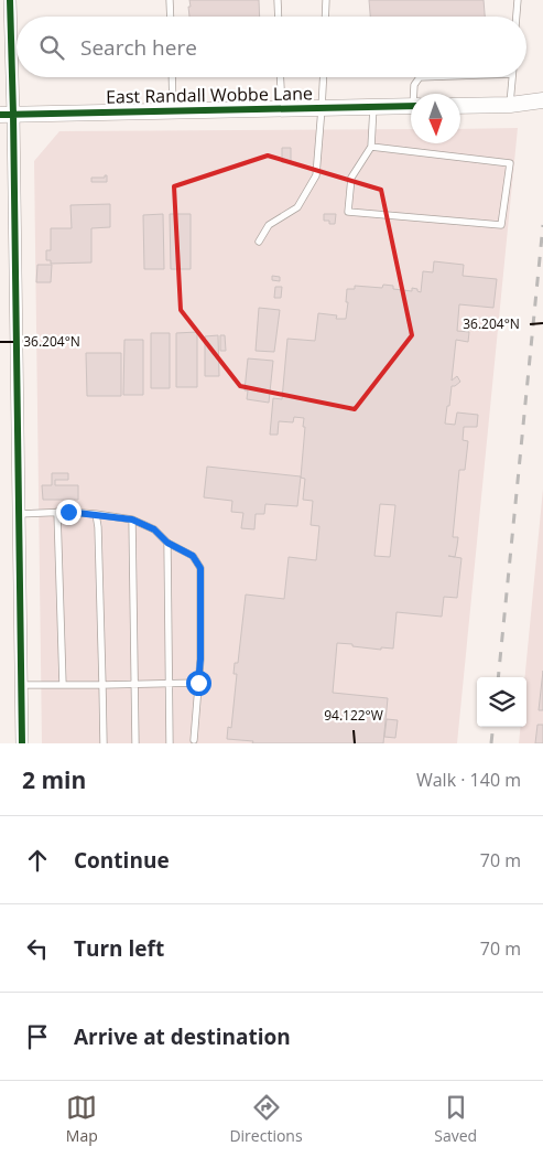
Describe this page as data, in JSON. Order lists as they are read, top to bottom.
{
  "streets": {
    "street": ["East Randall Wobbe Lane"]
  },
  "north": "bottom",
  "page": {
    "search": "Search here",
    "heading": ["2 min", "Walk · 140 m"],
    "list": [
      ["Continue", "70 m"],
      ["Turn left", "70 m"],
      "Arrive at destination"
    ],
    "nav": ["Map", "Directions", "Saved"]
  },
  "coordinates": ["36.204°N", "94.122°W"]
}
